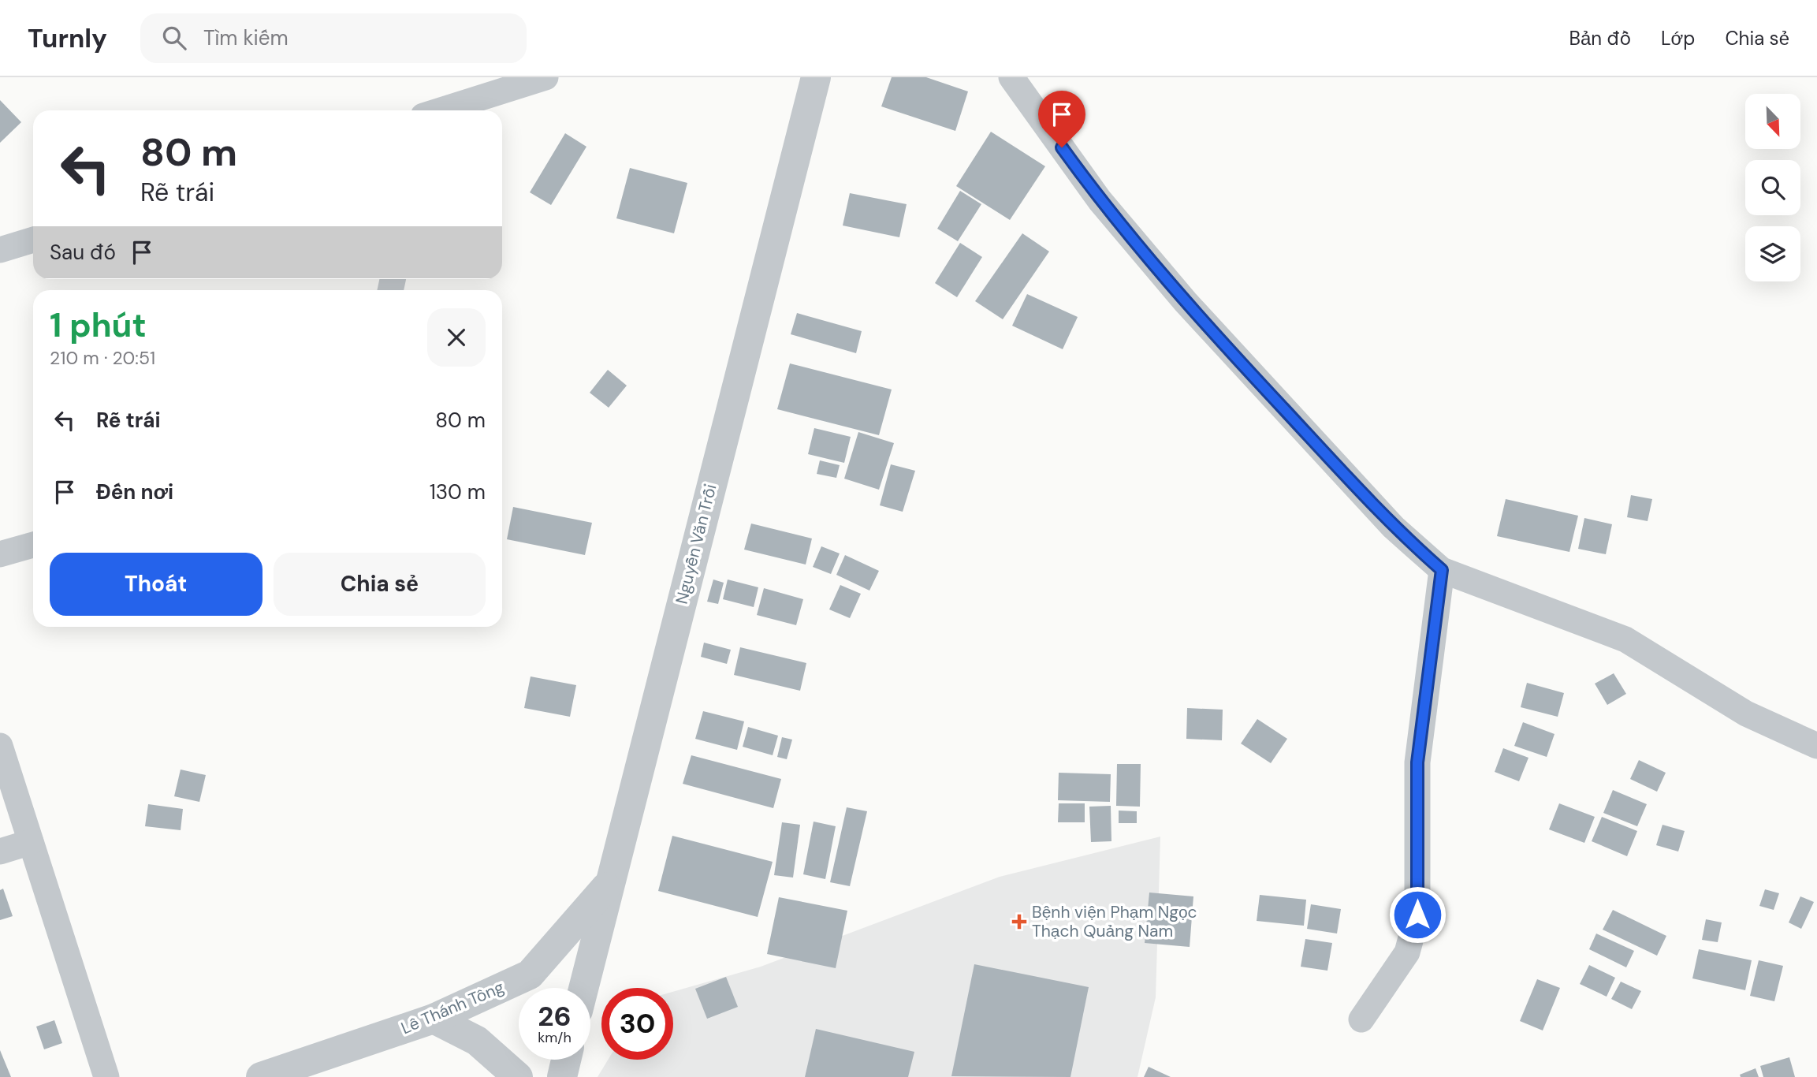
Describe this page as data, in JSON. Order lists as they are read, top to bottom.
{
  "streets": {
    "street": ["Nguyễn Văn Trỗi", "Lê Thánh Tông"]
  },
  "crossings": [
    ["Nguyễn Văn Trỗi", "Lê Thánh Tông"]
  ],
  "places": {
    "health": ["Bệnh viện Phạm Ngọc Thạch Quảng Nam"]
  },
  "north": "bottom right",
  "page": {
    "header": "Turnly",
    "search": "Tìm kiếm",
    "nav": ["Bản đồ", "Lớp", "Chia sẻ"],
    "turn": ["80 m", "Rẽ trái"],
    "then": "Sau đó",
    "heading": ["1 phút", "210 m · 20:51"],
    "list": [
      {
        "name": "Rẽ trái",
        "value": "80 m"
      },
      {
        "name": "Đến nơi",
        "value": "130 m"
      }
    ],
    "buttons": ["Thoát", "Chia sẻ"],
    "speed": "26 km/h",
    "limit": "30"
  }
}
